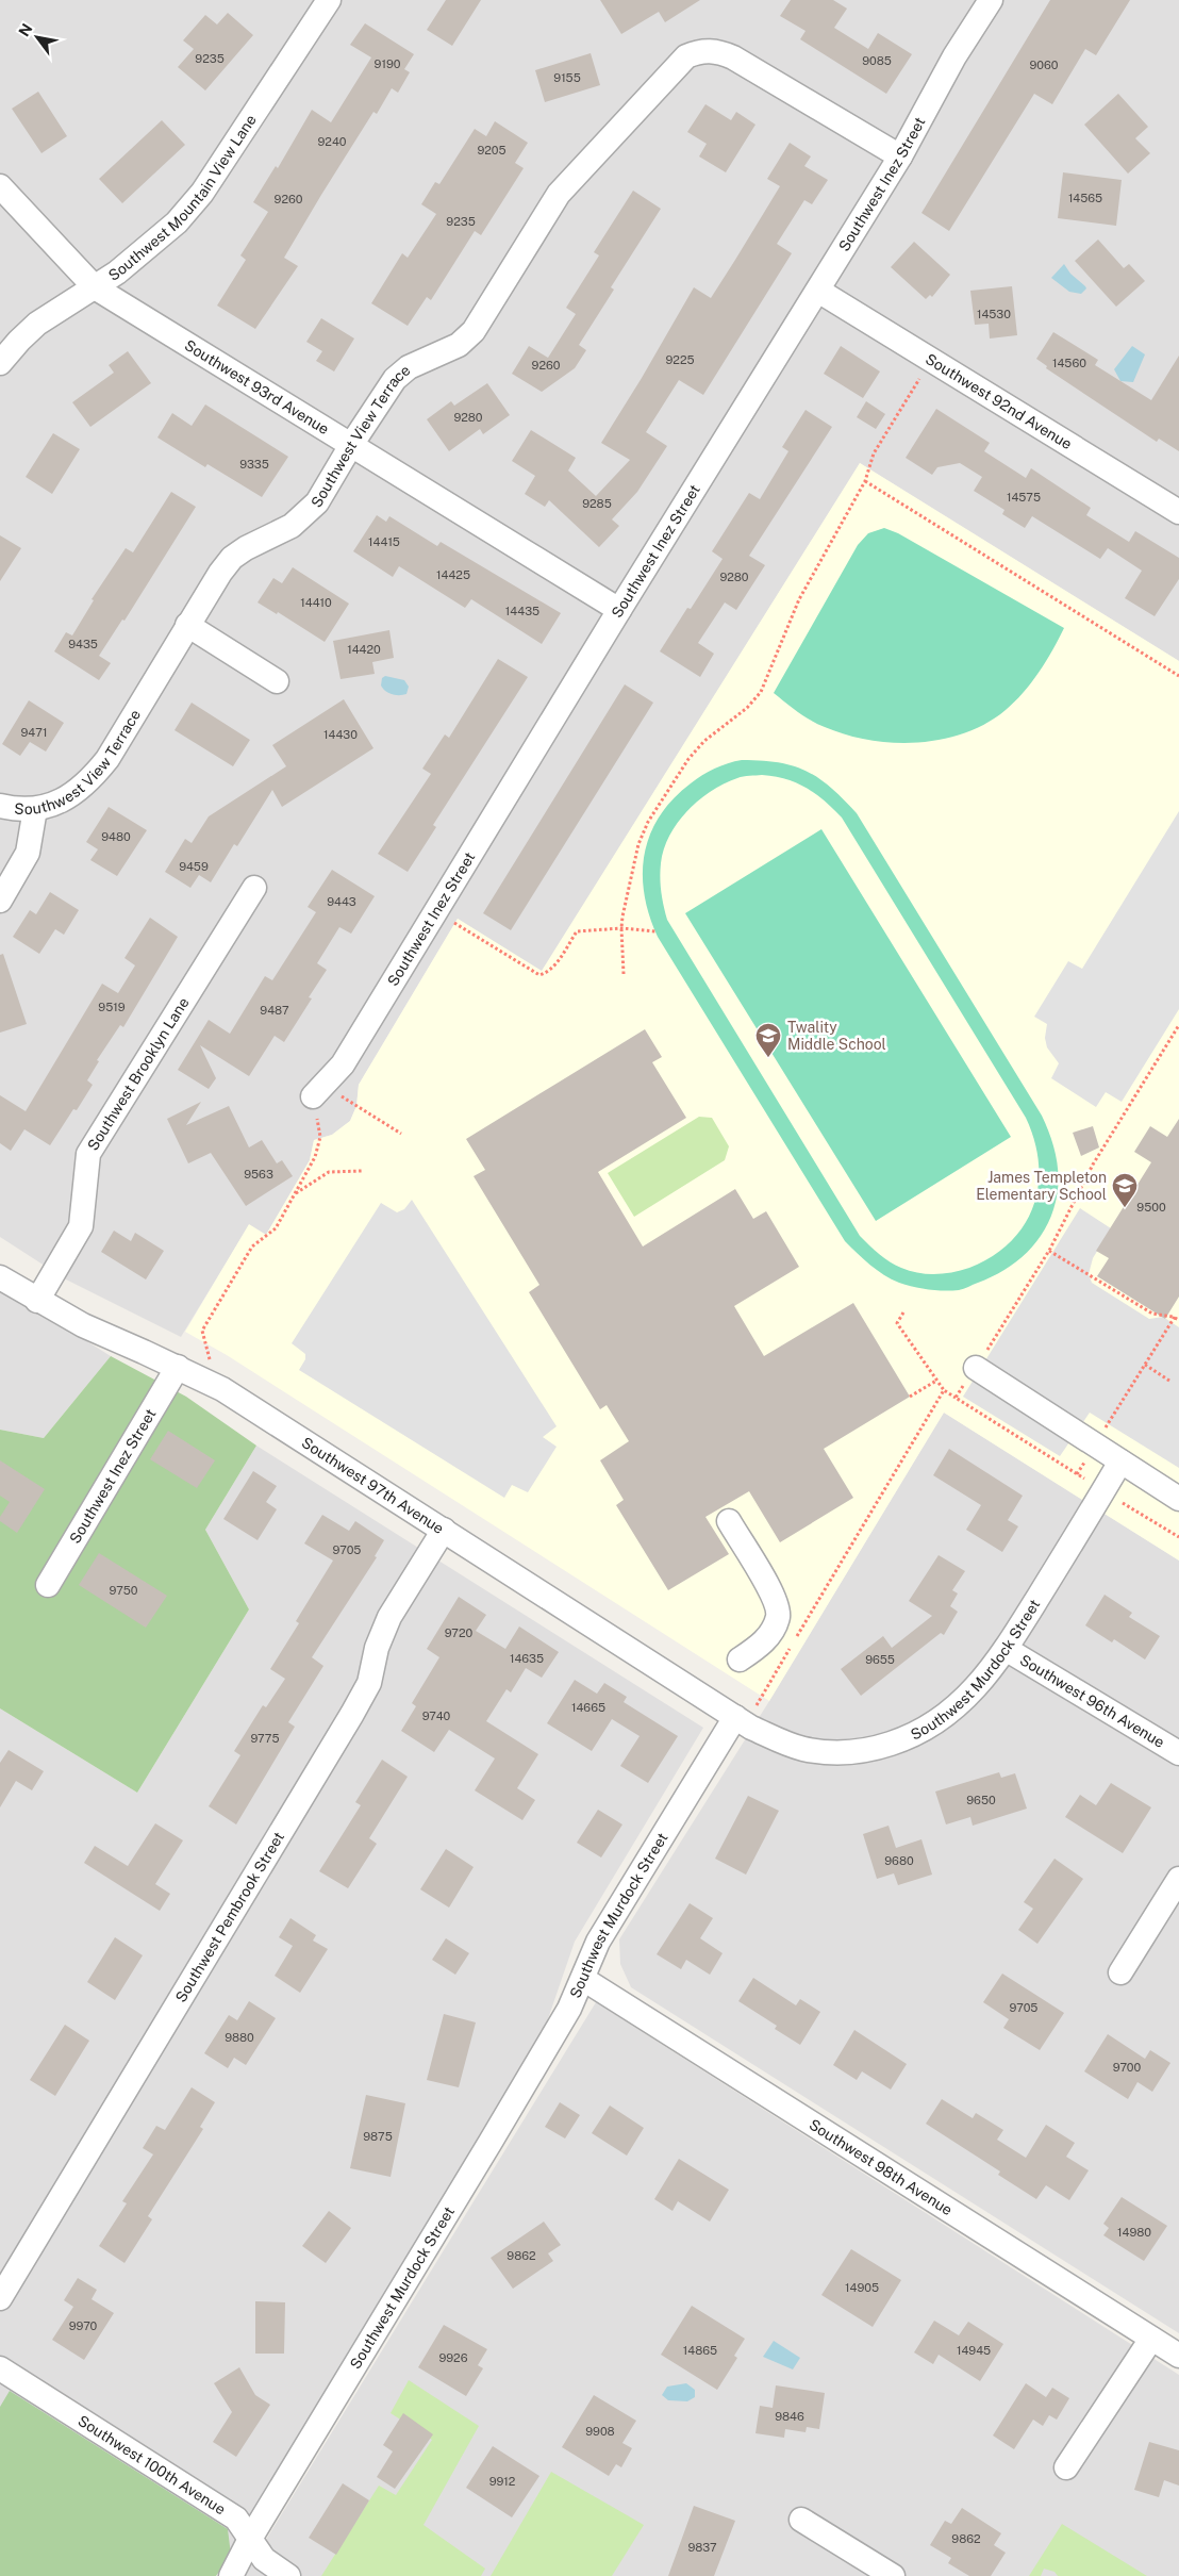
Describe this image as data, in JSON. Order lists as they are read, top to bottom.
{
  "streets": {
    "street": [
      "Southwest Inez Street",
      "Southwest Mountain View Lane",
      "Southwest 93rd Avenue",
      "Southwest 92nd Avenue",
      "Southwest View Terrace",
      "Southwest Brooklyn Lane",
      "Southwest 97th Avenue",
      "Southwest Murdock Street",
      "Southwest 96th Avenue",
      "Southwest Pembrook Street",
      "Southwest 98th Avenue",
      "Southwest 100th Avenue"
    ]
  },
  "crossings": [
    ["Southwest Inez Street", "Southwest 93rd Avenue"],
    ["Southwest Inez Street", "Southwest 92nd Avenue"],
    ["Southwest Inez Street", "Southwest View Terrace"],
    ["Southwest Inez Street", "Southwest 97th Avenue"],
    ["Southwest Mountain View Lane", "Southwest 93rd Avenue"],
    ["Southwest 93rd Avenue", "Southwest View Terrace"],
    ["Southwest Brooklyn Lane", "Southwest 97th Avenue"],
    ["Southwest 97th Avenue", "Southwest Murdock Street"],
    ["Southwest 97th Avenue", "Southwest Pembrook Street"],
    ["Southwest Murdock Street", "Southwest 96th Avenue"],
    ["Southwest Murdock Street", "Southwest 98th Avenue"],
    ["Southwest Murdock Street", "Southwest 100th Avenue"]
  ],
  "places": {
    "school or university": ["Twality Middle School", "James Templeton Elementary School"]
  },
  "house_numbers": [
    "9235",
    "9085",
    "9190",
    "9060",
    "9155",
    "9240",
    "9205",
    "14565",
    "9260",
    "9235",
    "14530",
    "9225",
    "14560",
    "9260",
    "9280",
    "9335",
    "14575",
    "9285",
    "14415",
    "14425",
    "9280",
    "14410",
    "14435",
    "9435",
    "14420",
    "9471",
    "14430",
    "9480",
    "9459",
    "9443",
    "9519",
    "9487",
    "9563",
    "9500",
    "9705",
    "9750",
    "9720",
    "14635",
    "9655",
    "14665",
    "9740",
    "9775",
    "9650",
    "9680",
    "9705",
    "9880",
    "9700",
    "9875",
    "14980",
    "9862",
    "14905",
    "9970",
    "14865",
    "14945",
    "9926",
    "9846",
    "9908",
    "9912",
    "9862",
    "9837"
  ],
  "north": "top left"
}
